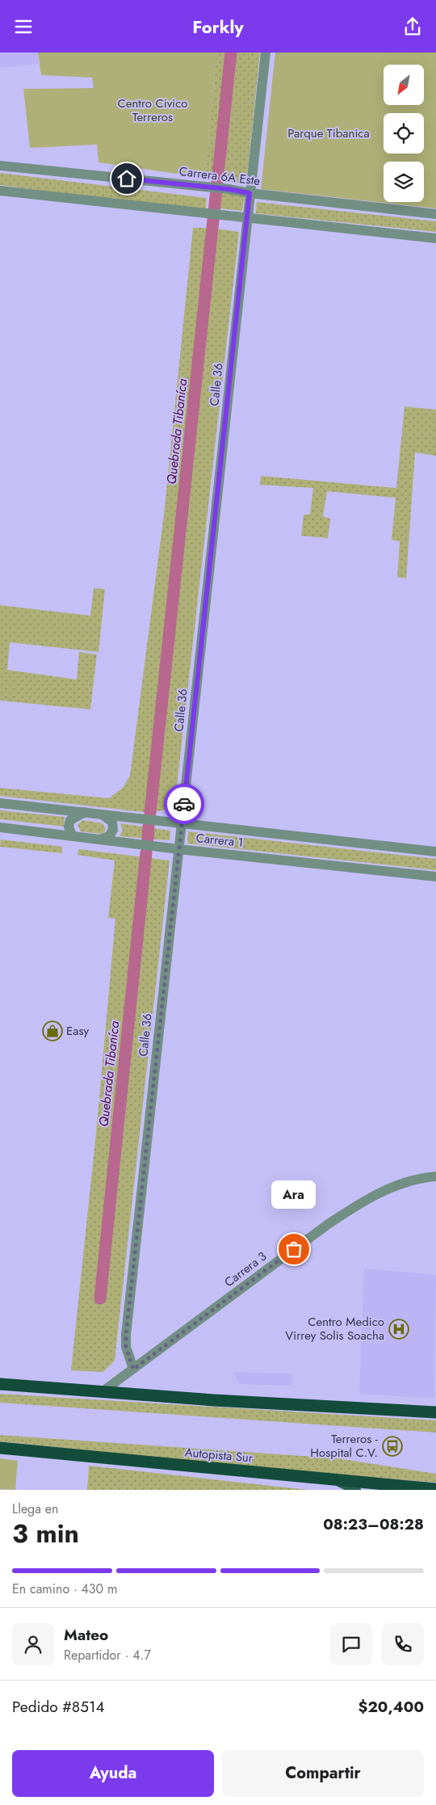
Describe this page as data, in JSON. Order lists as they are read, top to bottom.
{
  "streets": {
    "highway": ["Autopista Sur"],
    "street": [
      "Carrera 6A Este",
      "Calle 36",
      "Carrera 1",
      "Carrera 3"
    ]
  },
  "crossings": [
    ["Carrera 6A Este", "Calle 36"],
    ["Calle 36", "Carrera 1"],
    ["Calle 36", "Carrera 3"]
  ],
  "water": ["Quebrada Tibaníca"],
  "parks": ["Centro Civico Terreros", "Parque Tibanica"],
  "places": {
    "shop": ["Easy"],
    "other": ["Ara"],
    "hospital": ["Centro Medico Virrey Solis Soacha"],
    "bus stop": ["Terreros - Hospital C.V."]
  },
  "north": "bottom left",
  "page": {
    "header": "Forkly",
    "bubble": "Ara",
    "heading": ["3 min", "Llega en", "08:23–08:28"],
    "panel": [
      "Mateo",
      "Repartidor · 4.7",
      "Pedido #8514",
      "$20,400"
    ],
    "bar": "En camino · 430 m",
    "buttons": ["Ayuda", "Compartir"]
  }
}
